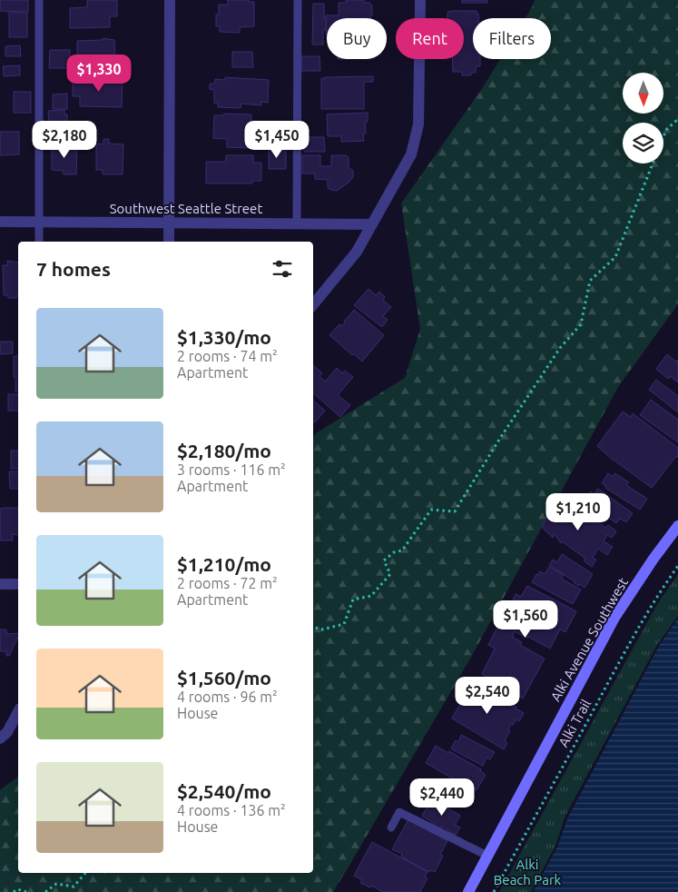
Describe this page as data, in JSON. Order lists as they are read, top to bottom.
{
  "streets": {
    "main road": ["Alki Avenue Southwest"],
    "street": ["Southwest Seattle Street"],
    "path": ["Alki Trail"]
  },
  "parks": ["Alki Beach Park"],
  "north": "bottom",
  "page": {
    "chip": ["Buy", "Rent", "Filters"],
    "price": [
      "$1,330",
      "$2,180",
      "$1,450",
      "$1,210",
      "$1,560",
      "$2,540",
      "$2,440"
    ],
    "heading": "7 homes",
    "list": [
      {
        "name": "$1,330/mo",
        "note": "2 rooms · 74 m² · Apartment"
      },
      {
        "name": "$2,180/mo",
        "note": "3 rooms · 116 m² · Apartment"
      },
      {
        "name": "$1,210/mo",
        "note": "2 rooms · 72 m² · Apartment"
      },
      {
        "name": "$1,560/mo",
        "note": "4 rooms · 96 m² · House"
      },
      {
        "name": "$2,540/mo",
        "note": "4 rooms · 136 m² · House"
      }
    ]
  }
}
